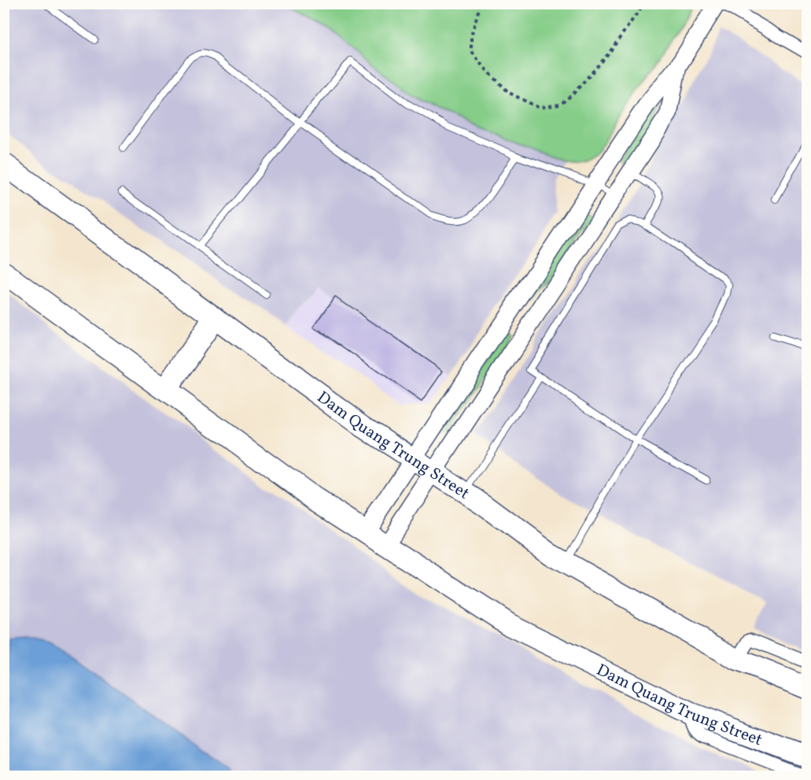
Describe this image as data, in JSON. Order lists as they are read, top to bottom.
{
  "streets": {
    "highway": ["Dam Quang Trung Street"]
  }
}
